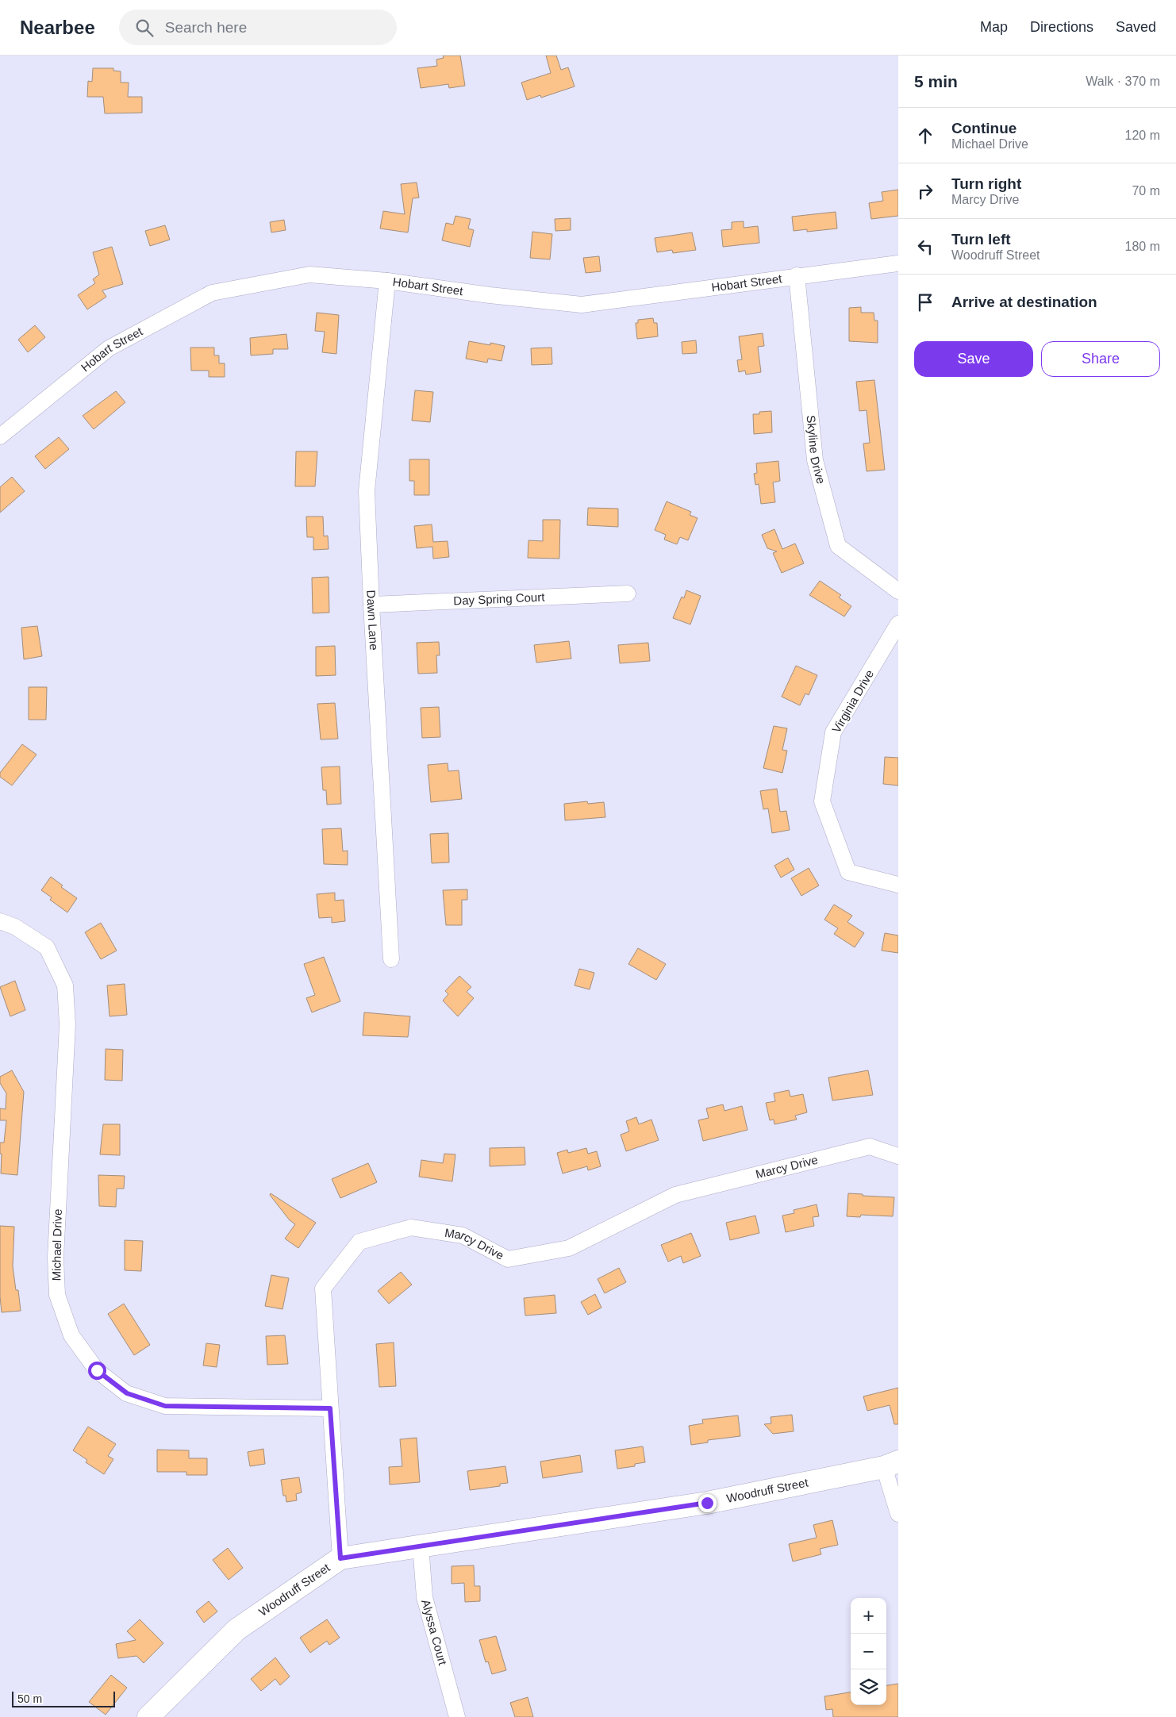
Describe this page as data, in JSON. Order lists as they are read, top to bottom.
{
  "streets": {
    "street": [
      "Hobart Street",
      "Skyline Drive",
      "Day Spring Court",
      "Dawn Lane",
      "Virginia Drive",
      "Marcy Drive",
      "Michael Drive",
      "Woodruff Street",
      "Alyssa Court"
    ]
  },
  "crossings": [
    ["Hobart Street", "Skyline Drive"],
    ["Hobart Street", "Dawn Lane"],
    ["Day Spring Court", "Dawn Lane"],
    ["Marcy Drive", "Michael Drive"],
    ["Marcy Drive", "Woodruff Street"],
    ["Woodruff Street", "Alyssa Court"]
  ],
  "scale_bar": "50 m",
  "page": {
    "header": "Nearbee",
    "search": "Search here",
    "nav": ["Map", "Directions", "Saved"],
    "heading": ["5 min", "Walk · 370 m"],
    "list": [
      ["Continue", "Michael Drive", "120 m"],
      ["Turn right", "Marcy Drive", "70 m"],
      ["Turn left", "Woodruff Street", "180 m"],
      "Arrive at destination"
    ],
    "buttons": ["Save", "Share"],
    "map_buttons": ["+", "−"],
    "scale": "50 m"
  }
}
